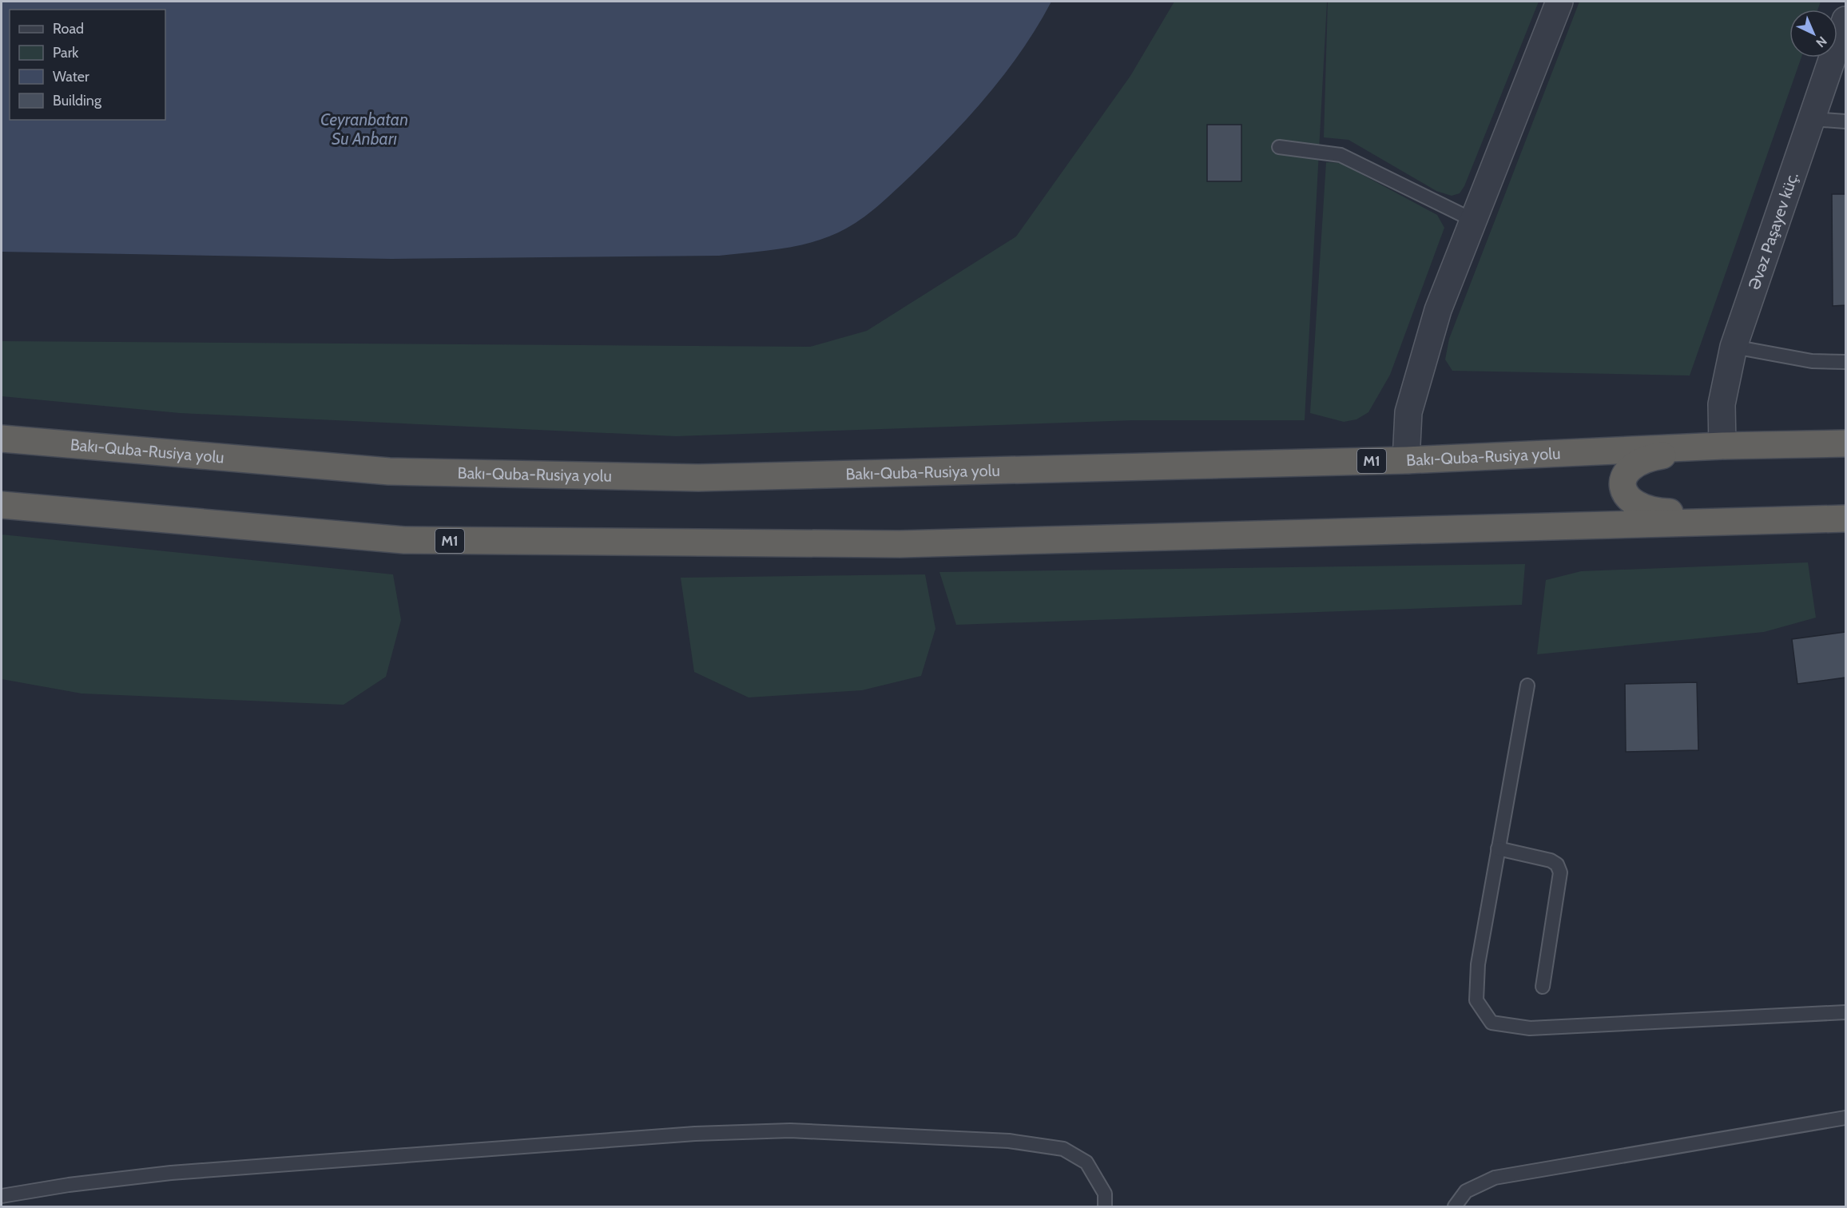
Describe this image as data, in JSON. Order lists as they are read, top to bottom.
{
  "streets": {
    "highway": ["Bakı-Quba-Rusiya yolu", "M1"],
    "street": ["Əvəz Paşayev küç."]
  },
  "crossings": [
    ["Əvəz Paşayev küç.", "Bakı-Quba-Rusiya yolu"]
  ],
  "water": ["Ceyranbatan Su Anbarı"],
  "legend": [
    "Road",
    "Park",
    "Water",
    "Building"
  ],
  "north": "bottom right"
}
